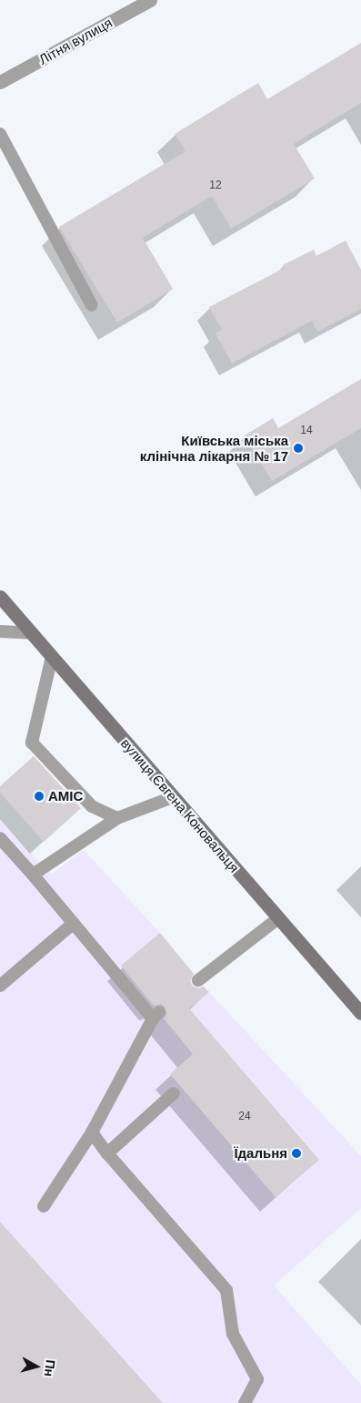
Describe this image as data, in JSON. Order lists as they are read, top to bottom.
{
  "streets": {
    "main road": ["вулиця Євгена Коновальця"],
    "street": ["Літня вулиця"]
  },
  "places": ["Київська міська клінічна лікарня № 17", "AMIC", "Їдальня"],
  "house_numbers": ["12", "14", "24"],
  "north": "right"
}
